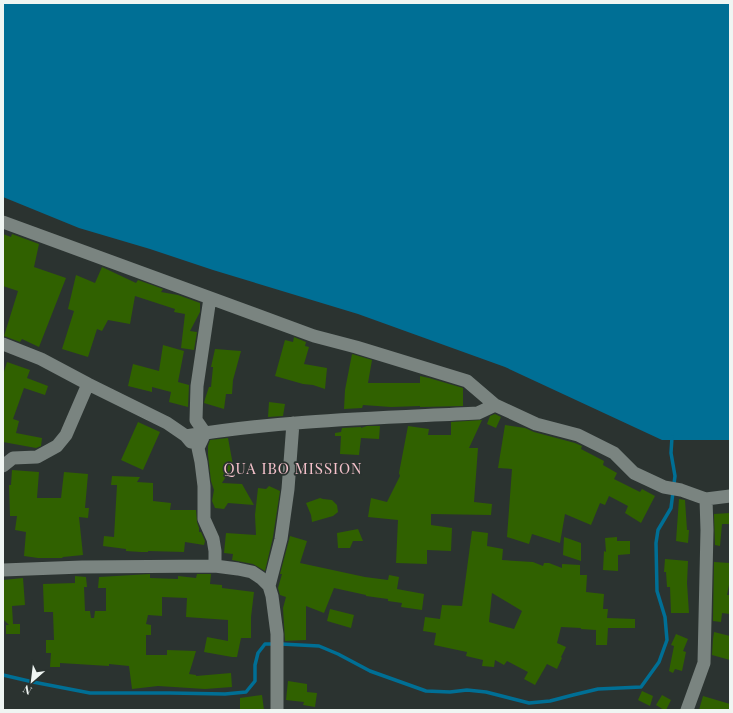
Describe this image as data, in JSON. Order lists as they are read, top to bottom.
{
  "districts": ["QUA IBO MISSION"],
  "north": "bottom left"
}
